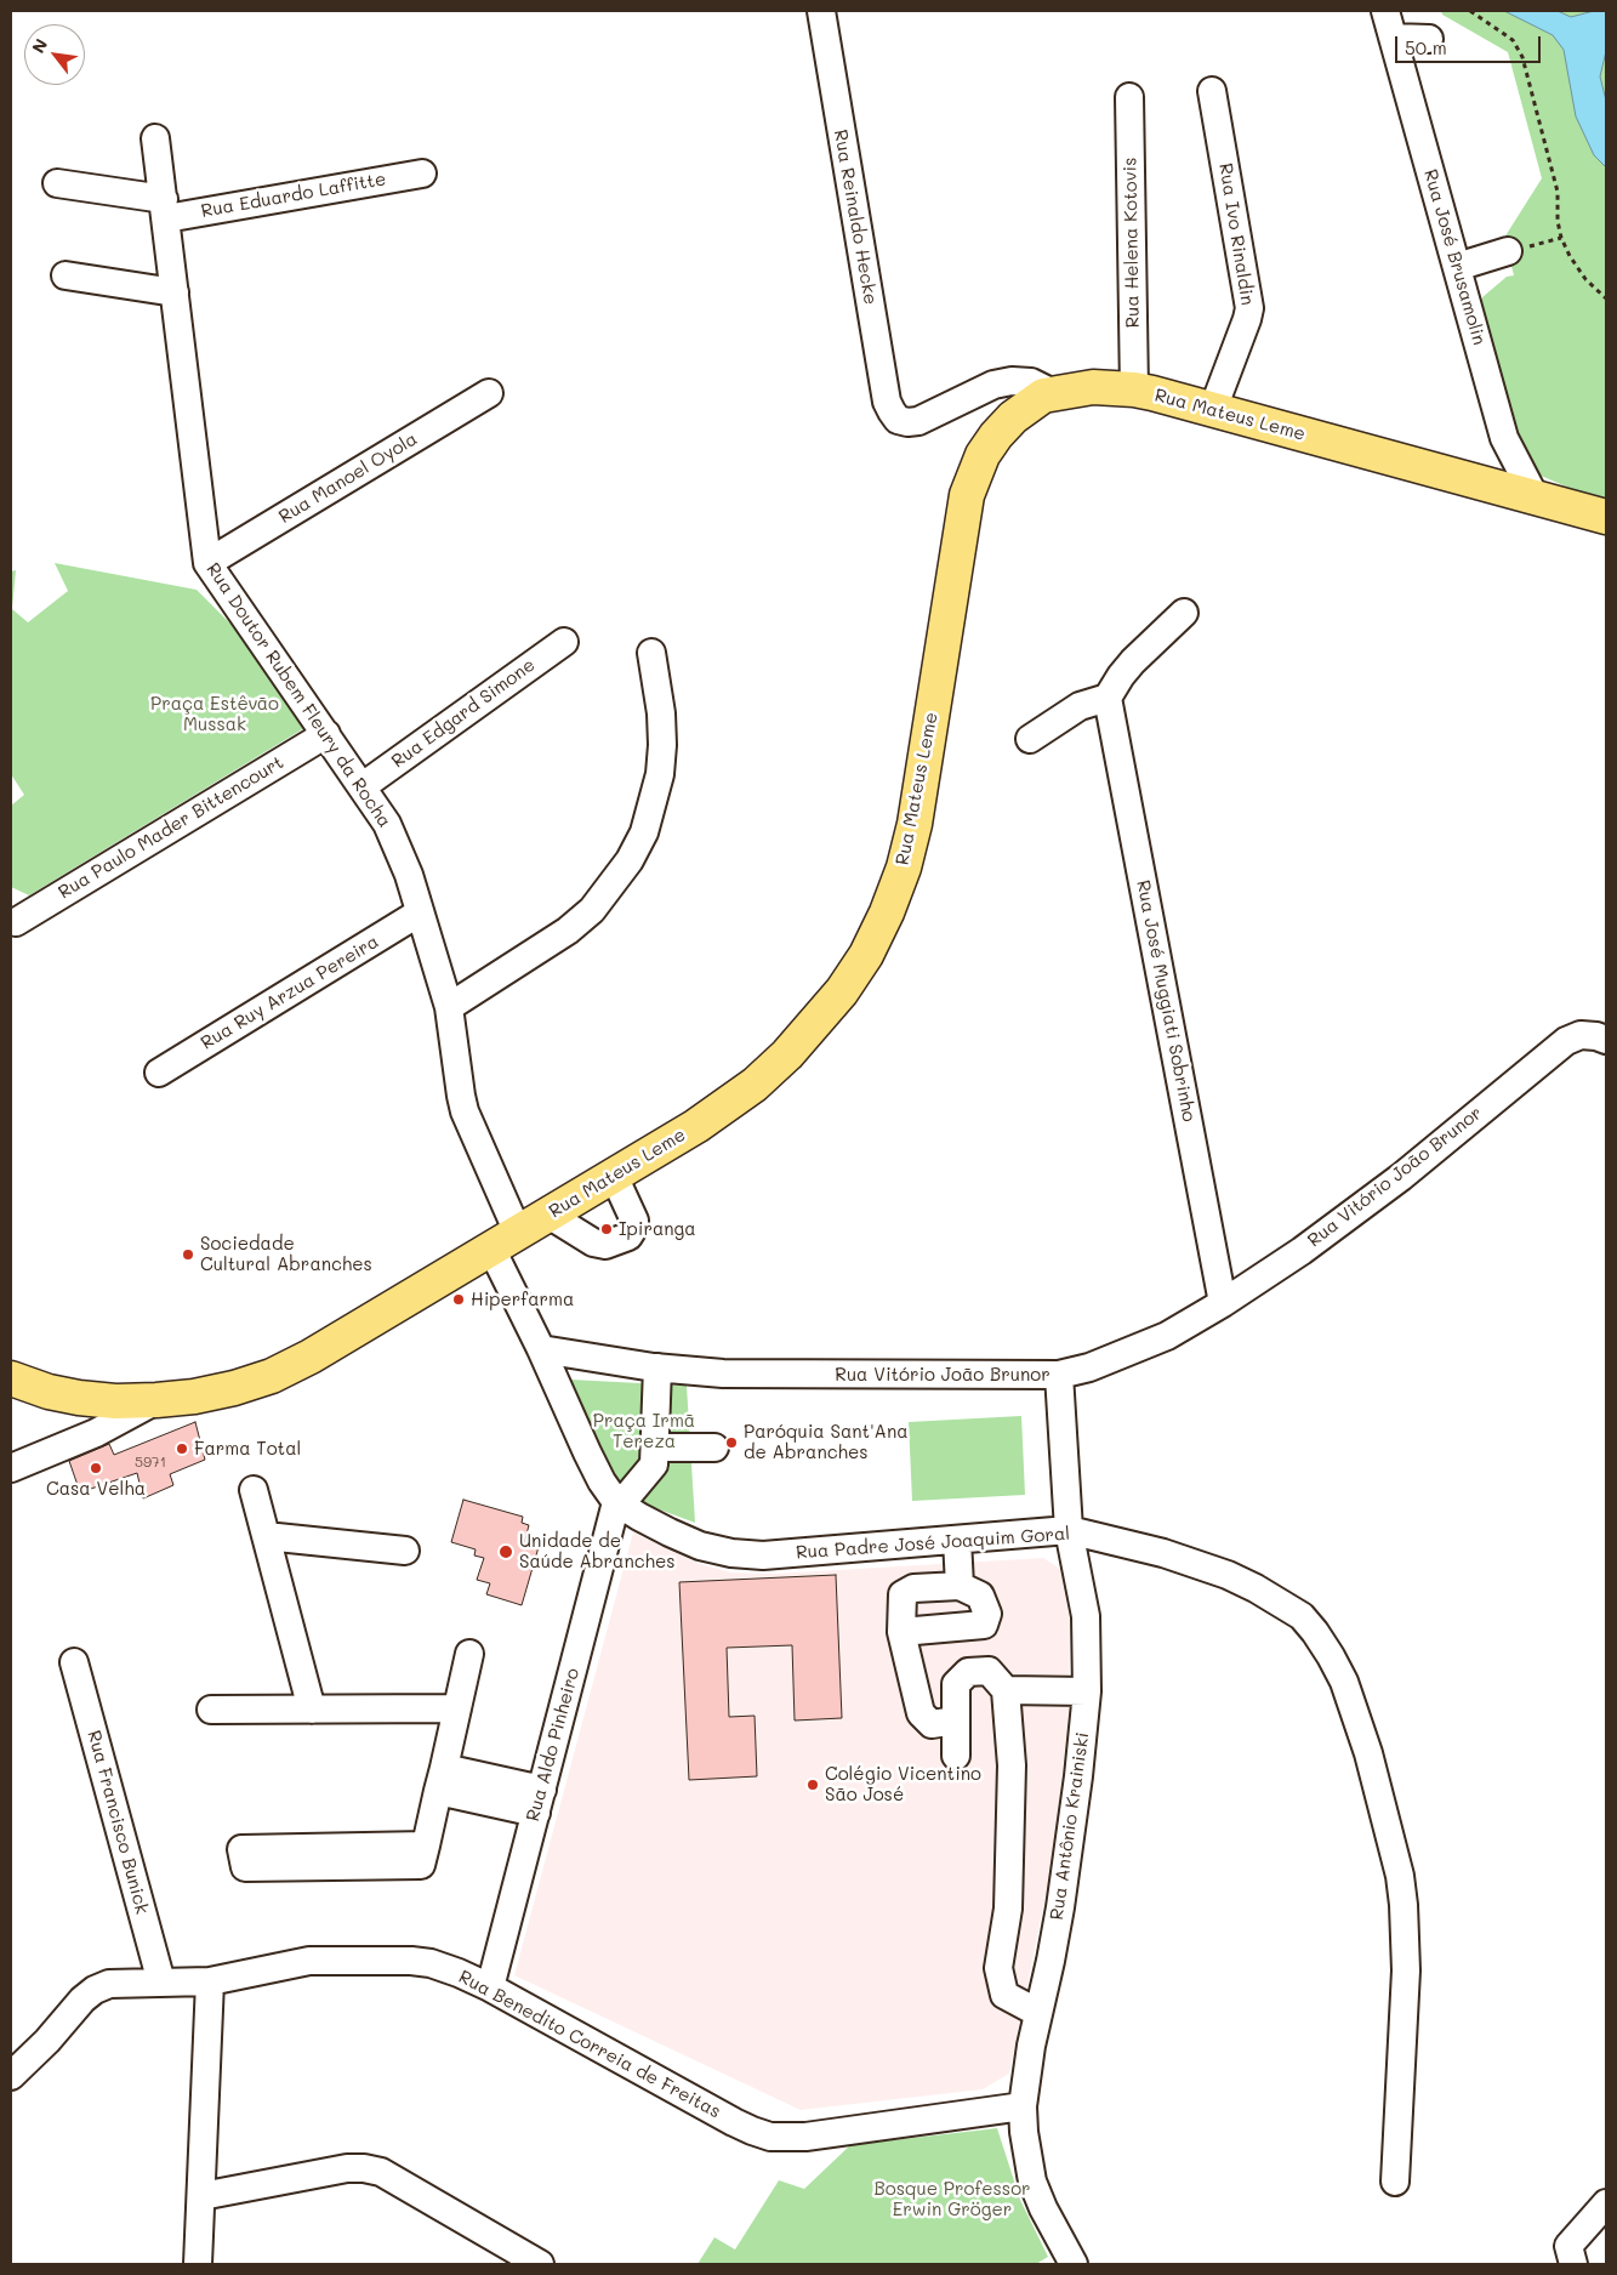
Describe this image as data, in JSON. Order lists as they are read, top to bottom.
{
  "streets": {
    "main road": ["Rua Mateus Leme"],
    "street": [
      "Rua Eduardo Laffitte",
      "Rua Reinaldo Hecke",
      "Rua Ivo Rinaldin",
      "Rua Helena Kotovis",
      "Rua José Brusamolin",
      "Rua Manoel Oyola",
      "Rua Doutor Rubem Fleury da Rocha",
      "Rua Edgard Simone",
      "Rua Paulo Mader Bittencourt",
      "Rua Ruy Arzua Pereira",
      "Rua José Muggiati Sobrinho",
      "Rua Vitório João Brunor",
      "Rua Padre José Joaquim Goral",
      "Rua Aldo Pinheiro",
      "Rua Francisco Bunick",
      "Rua Antônio Krainiski",
      "Rua Benedito Correia de Freitas"
    ]
  },
  "crossings": [
    ["Rua Eduardo Laffitte", "Rua Doutor Rubem Fleury da Rocha"],
    ["Rua Reinaldo Hecke", "Rua Mateus Leme"],
    ["Rua Ivo Rinaldin", "Rua Mateus Leme"],
    ["Rua Helena Kotovis", "Rua Mateus Leme"],
    ["Rua José Brusamolin", "Rua Mateus Leme"],
    ["Rua Mateus Leme", "Rua Doutor Rubem Fleury da Rocha"],
    ["Rua Manoel Oyola", "Rua Doutor Rubem Fleury da Rocha"],
    ["Rua Doutor Rubem Fleury da Rocha", "Rua Edgard Simone"],
    ["Rua Doutor Rubem Fleury da Rocha", "Rua Paulo Mader Bittencourt"],
    ["Rua Doutor Rubem Fleury da Rocha", "Rua Ruy Arzua Pereira"],
    ["Rua José Muggiati Sobrinho", "Rua Vitório João Brunor"],
    ["Rua Vitório João Brunor", "Rua Padre José Joaquim Goral"],
    ["Rua Vitório João Brunor", "Rua Antônio Krainiski"],
    ["Rua Padre José Joaquim Goral", "Rua Aldo Pinheiro"],
    ["Rua Padre José Joaquim Goral", "Rua Antônio Krainiski"],
    ["Rua Aldo Pinheiro", "Rua Benedito Correia de Freitas"],
    ["Rua Francisco Bunick", "Rua Benedito Correia de Freitas"],
    ["Rua Antônio Krainiski", "Rua Benedito Correia de Freitas"]
  ],
  "parks": ["Praça Estêvão Mussak", "Praça Irmã Tereza", "Bosque Professor Erwin Gröger"],
  "places": [
    "Ipiranga",
    "Sociedade Cultural Abranches",
    "Hiperfarma",
    "Paróquia Sant'Ana de Abranches",
    "Farma Total",
    "Casa Velha",
    "Unidade de Saúde Abranches",
    "Colégio Vicentino São José"
  ],
  "house_numbers": ["5971"],
  "scale_bar": "50 m",
  "north": "top left"
}
